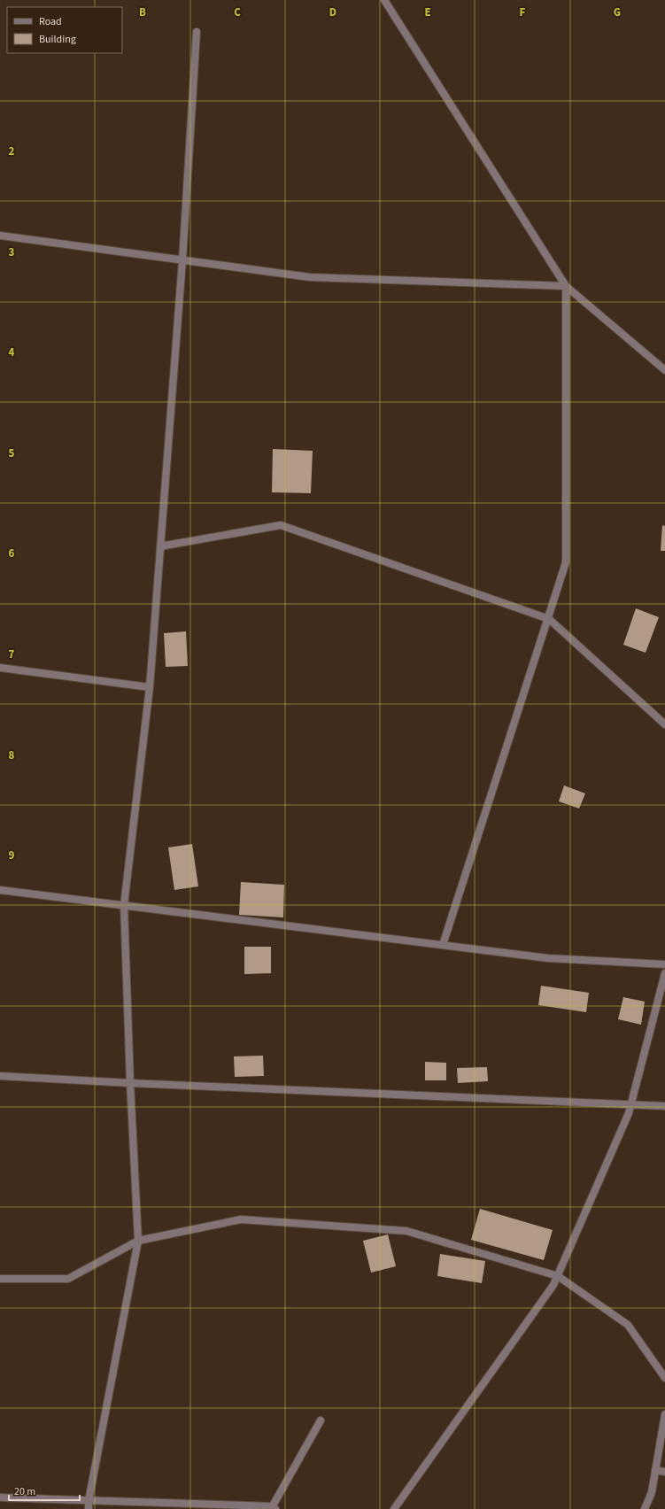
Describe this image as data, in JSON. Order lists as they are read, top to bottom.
{
  "legend": ["Road", "Building"],
  "scale_bar": "20 m",
  "grid": {
    "columns": [
      "B",
      "C",
      "D",
      "E",
      "F",
      "G"
    ],
    "rows": [
      "2",
      "3",
      "4",
      "5",
      "6",
      "7",
      "8",
      "9"
    ]
  }
}
